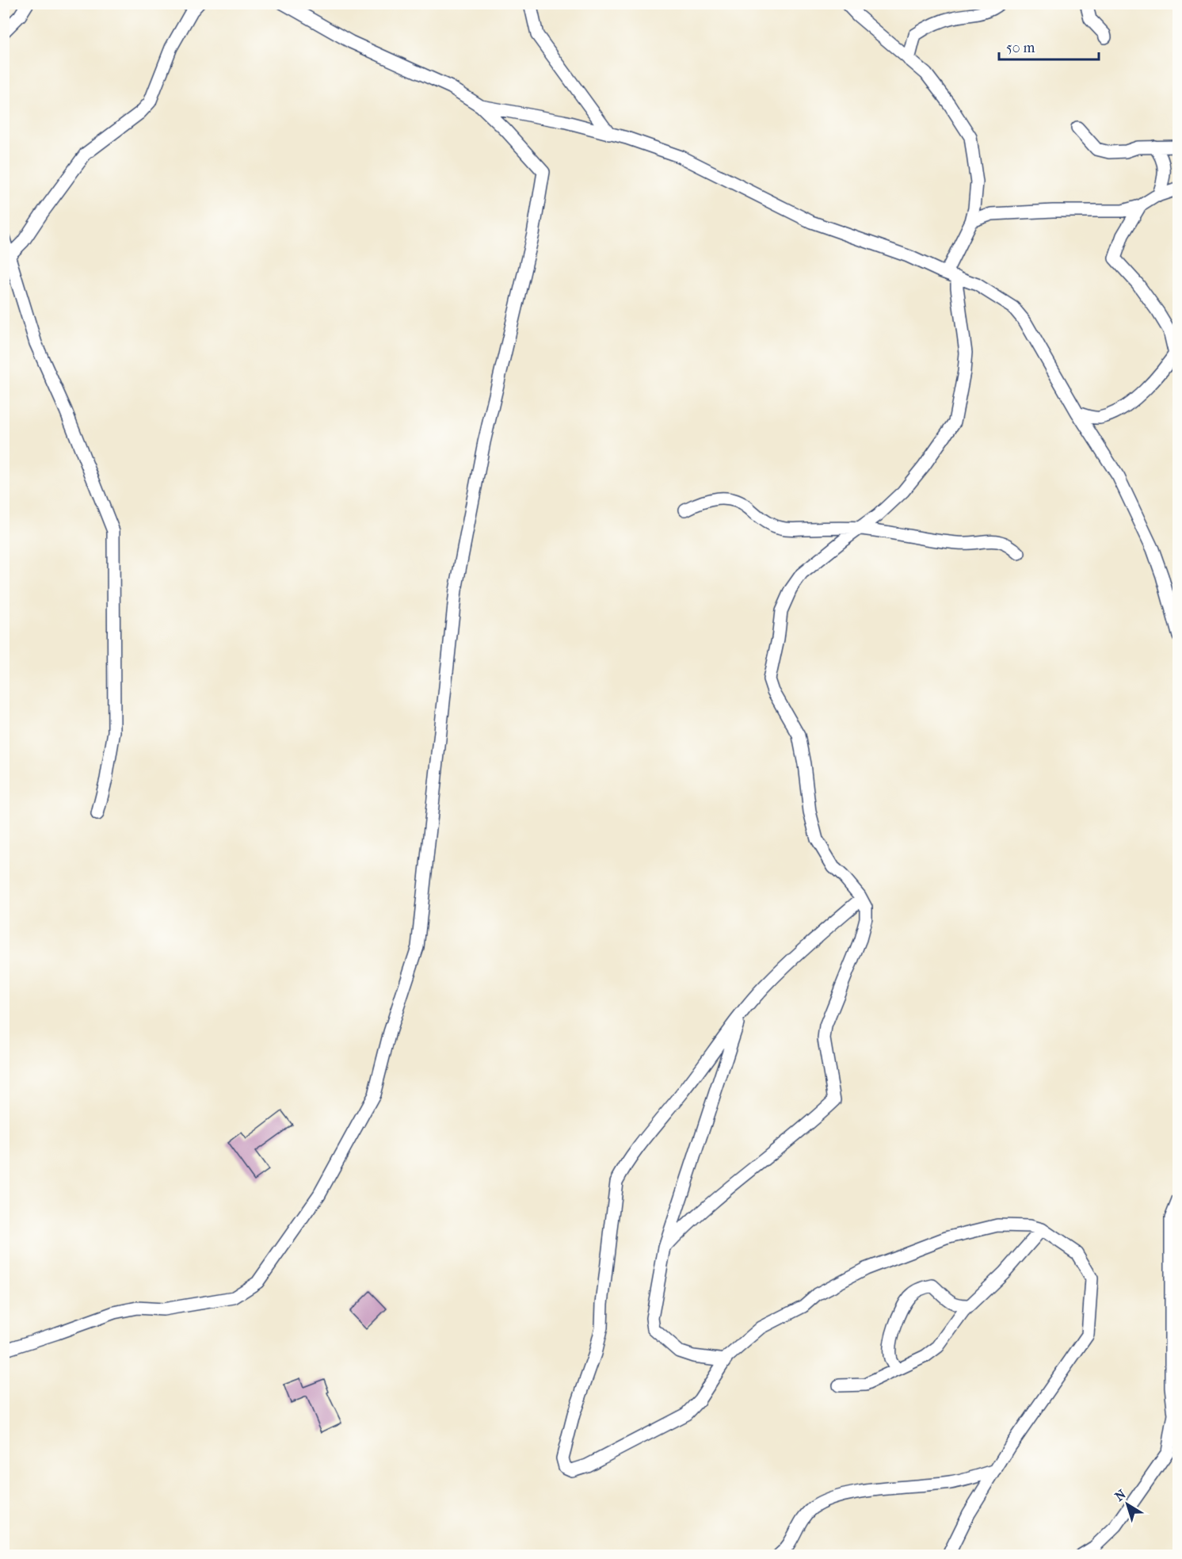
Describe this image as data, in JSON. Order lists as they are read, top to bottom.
{
  "scale_bar": "50 m",
  "north": "top left"
}
